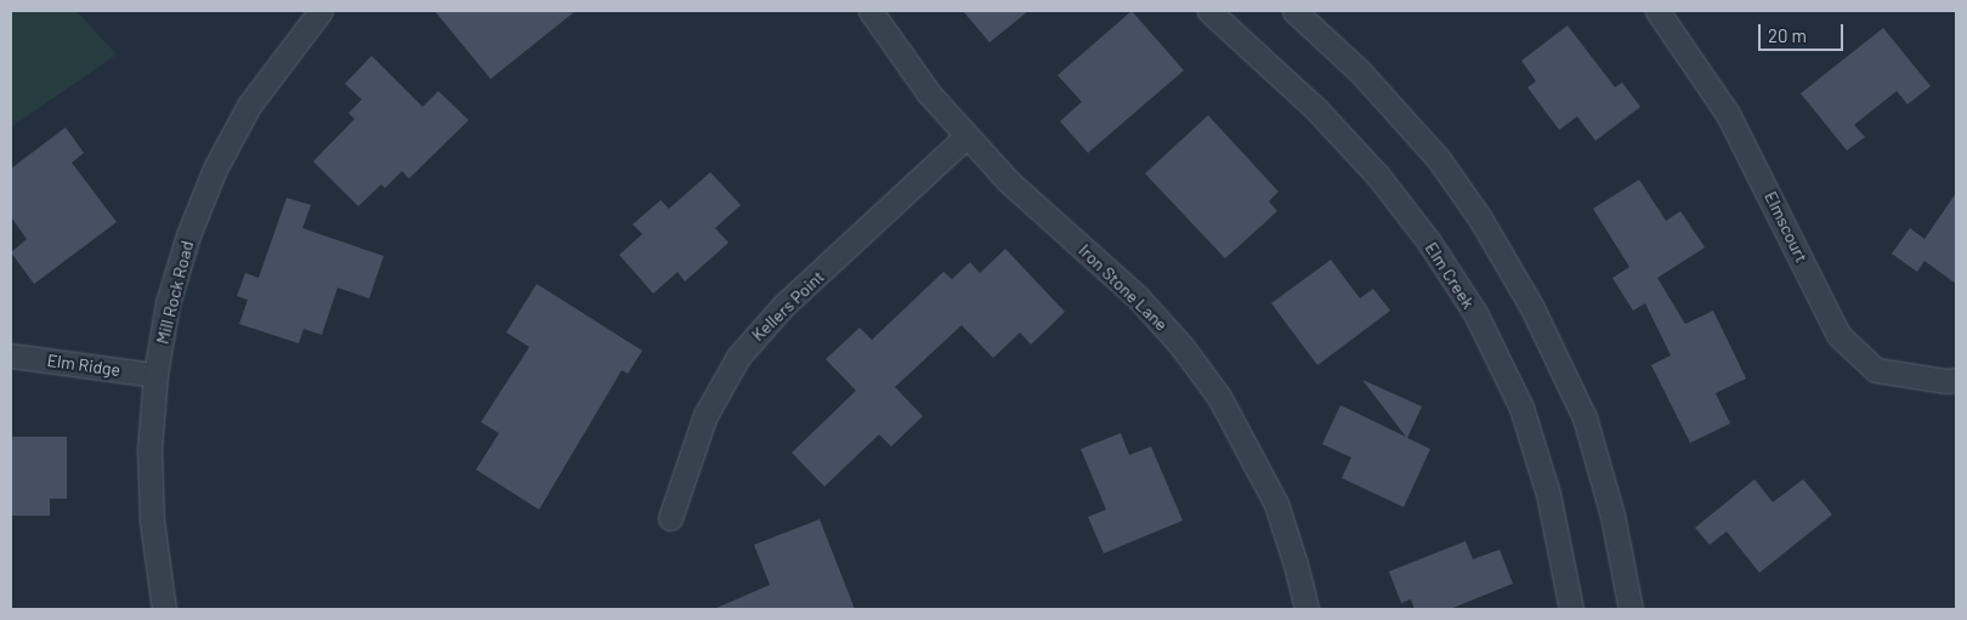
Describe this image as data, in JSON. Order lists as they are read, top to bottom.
{
  "streets": {
    "street": [
      "Elmscourt",
      "Elm Creek",
      "Iron Stone Lane",
      "Mill Rock Road",
      "Kellers Point",
      "Elm Ridge"
    ]
  },
  "crossings": [
    ["Iron Stone Lane", "Kellers Point"],
    ["Mill Rock Road", "Elm Ridge"]
  ],
  "scale_bar": "20 m"
}
